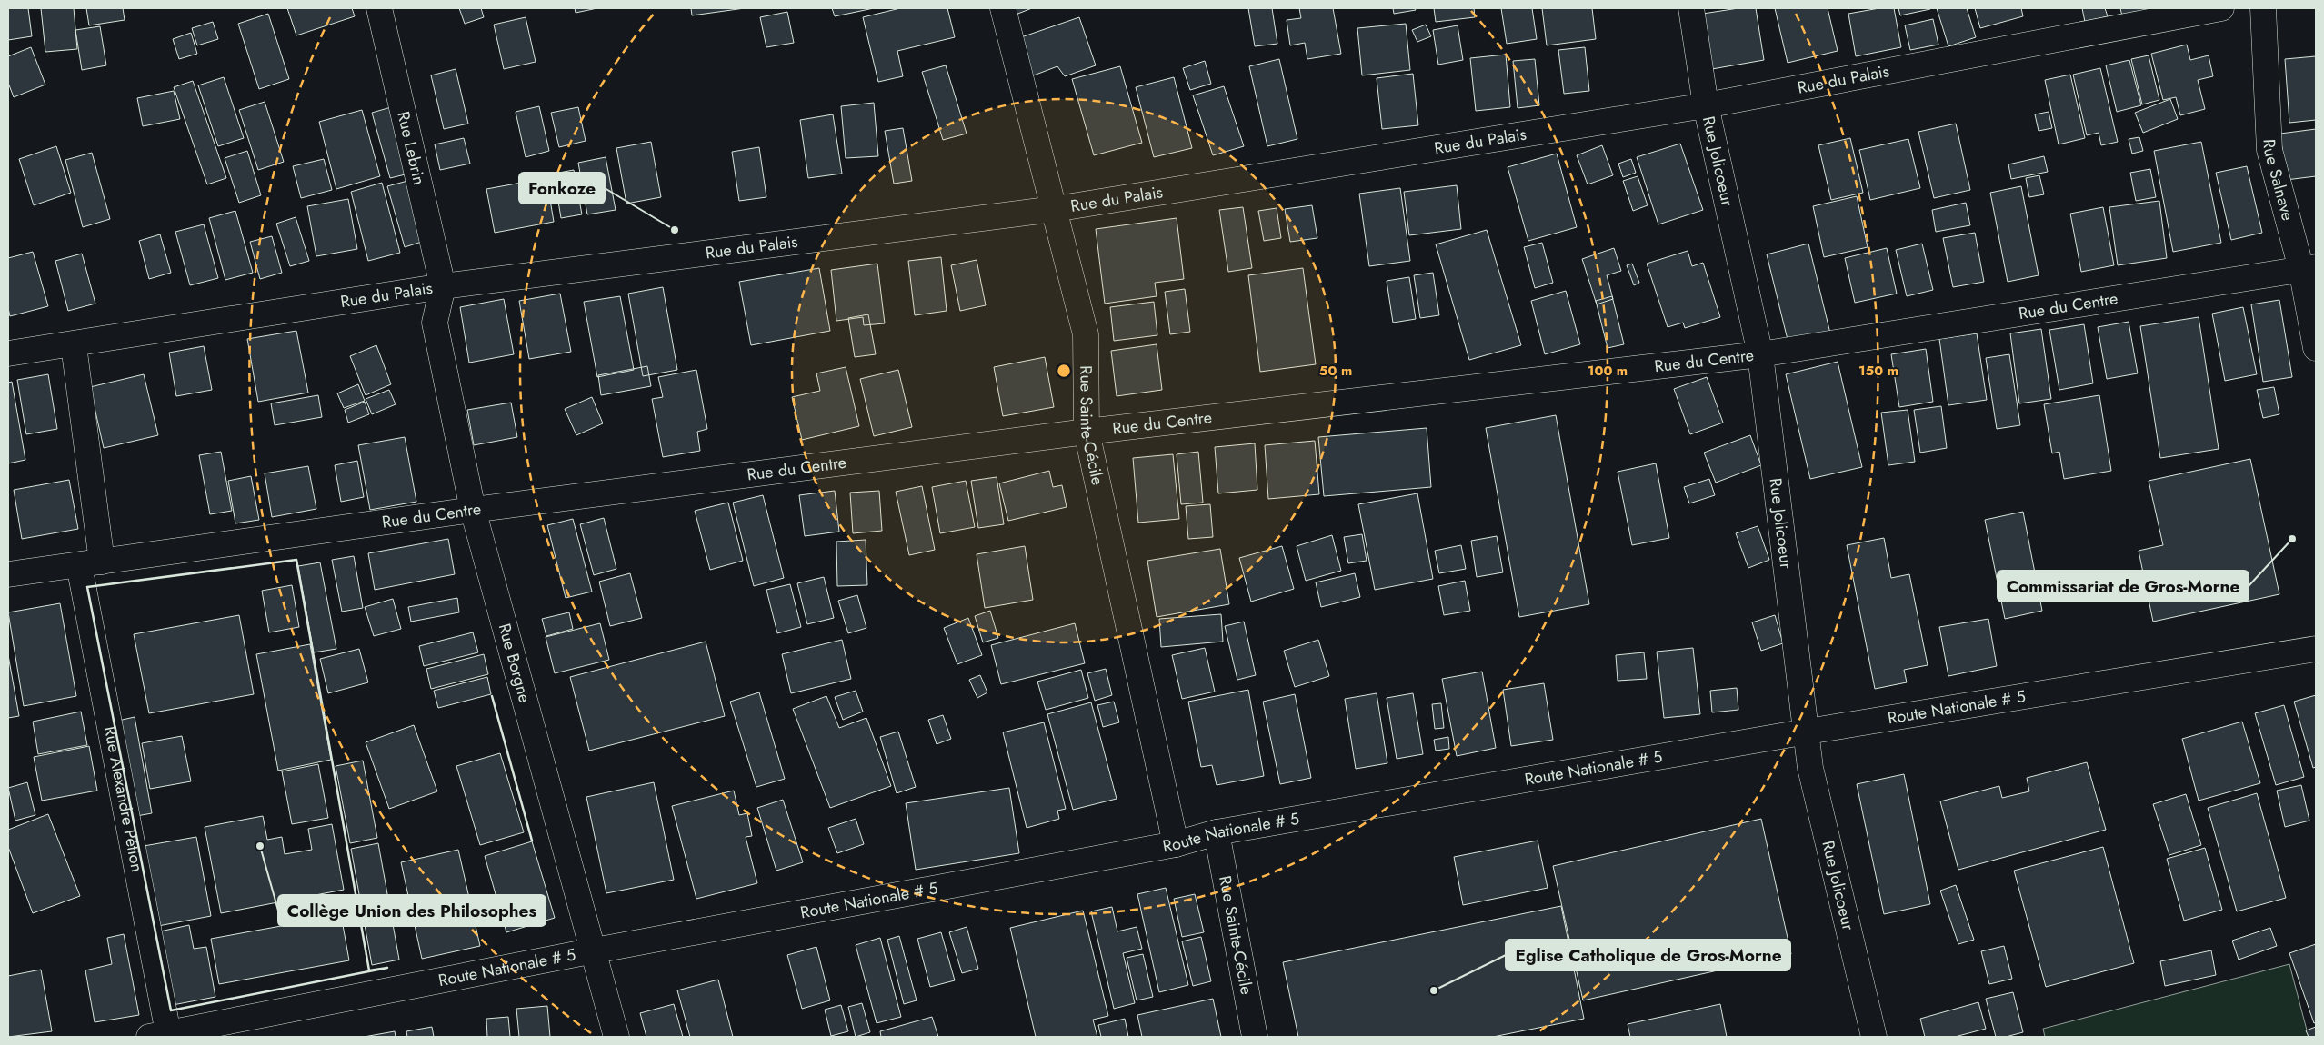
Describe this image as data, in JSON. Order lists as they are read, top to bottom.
{
  "streets": {
    "street": [
      "Rue du Palais",
      "Rue Lebrin",
      "Rue Jolicoeur",
      "Rue Salnave",
      "Rue du Centre",
      "Rue Sainte-Cécile",
      "Rue Borgne",
      "Route Nationale # 5",
      "Rue Alexandre Pétion"
    ]
  },
  "crossings": [
    ["Rue du Palais", "Rue Lebrin"],
    ["Rue du Palais", "Rue Jolicoeur"],
    ["Rue du Palais", "Rue Sainte-Cécile"],
    ["Rue du Palais", "Rue Borgne"],
    ["Rue du Palais", "Rue Alexandre Pétion"],
    ["Rue Lebrin", "Rue Borgne"],
    ["Rue Jolicoeur", "Rue du Centre"],
    ["Rue Jolicoeur", "Route Nationale # 5"],
    ["Rue Salnave", "Rue du Centre"],
    ["Rue du Centre", "Rue Sainte-Cécile"],
    ["Rue du Centre", "Rue Borgne"],
    ["Rue du Centre", "Rue Alexandre Pétion"],
    ["Rue Sainte-Cécile", "Route Nationale # 5"],
    ["Rue Borgne", "Route Nationale # 5"],
    ["Route Nationale # 5", "Rue Alexandre Pétion"]
  ],
  "places": [
    "Fonkoze",
    "Commissariat de Gros-Morne",
    "Collège Union des Philosophes",
    "Eglise Catholique de Gros-Morne"
  ],
  "rings": ["50 m", "100 m", "150 m"]
}
